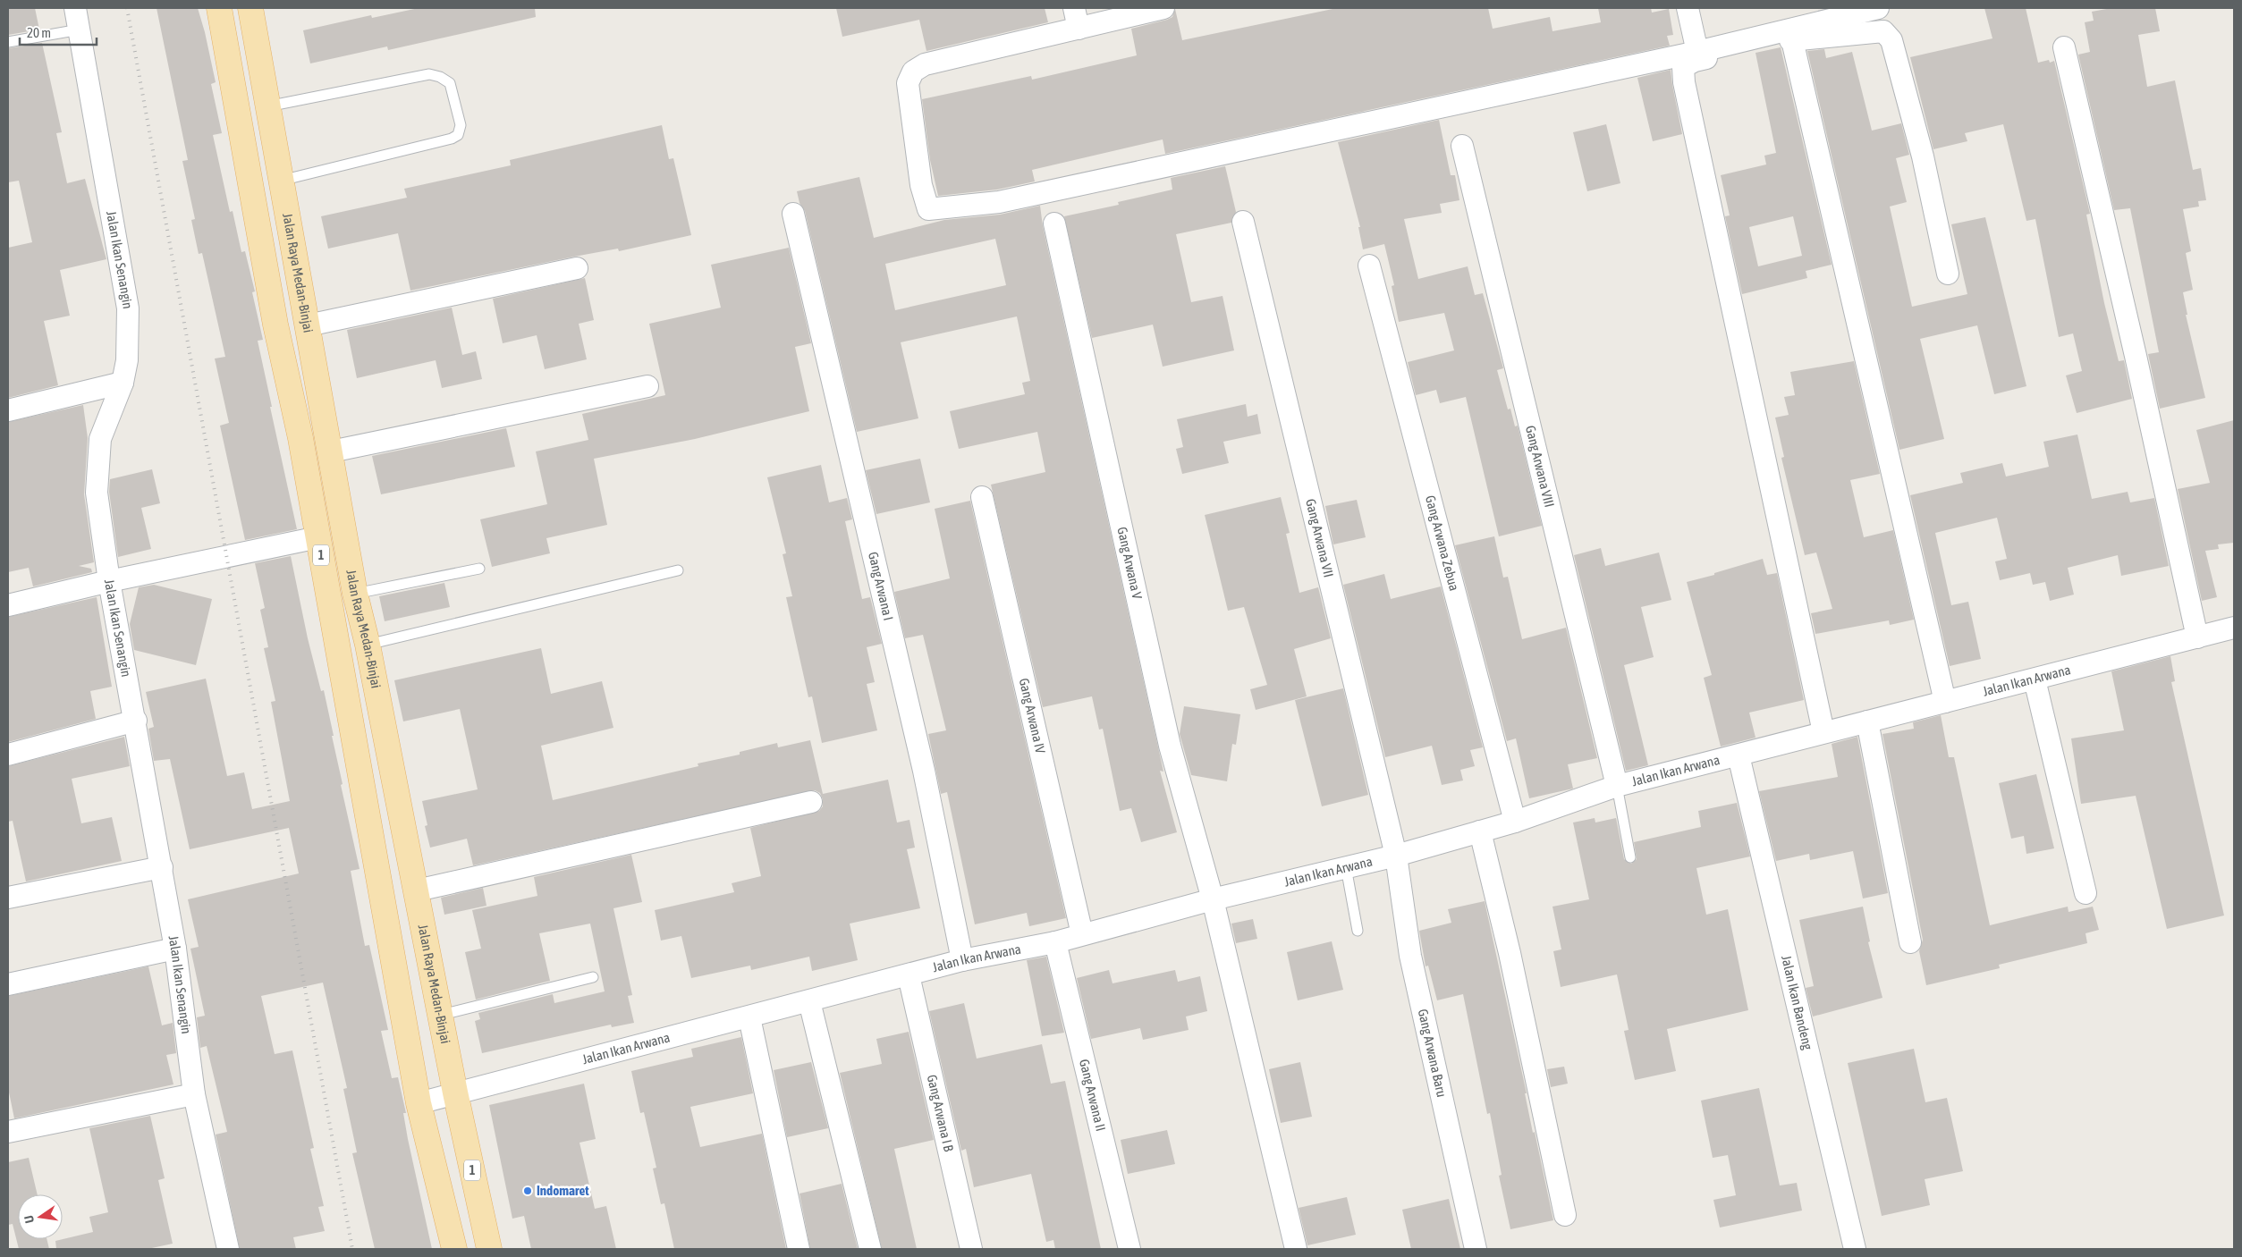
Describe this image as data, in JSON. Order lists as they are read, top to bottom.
{
  "streets": {
    "main road": ["Jalan Raya Medan-Binjai", "1"],
    "street": [
      "Jalan Ikan Senangin",
      "Gang Arwana VIII",
      "Gang Arwana VII",
      "Gang Arwana Zebua",
      "Gang Arwana V",
      "Gang Arwana I",
      "Jalan Ikan Arwana",
      "Gang Arwana IV",
      "Jalan Ikan Bandeng",
      "Gang Arwana Baru",
      "Gang Arwana II",
      "Gang Arwana I B"
    ]
  },
  "crossings": [
    ["Jalan Raya Medan-Binjai", "Jalan Ikan Arwana"],
    ["Gang Arwana VIII", "Jalan Ikan Arwana"],
    ["Gang Arwana VII", "Jalan Ikan Arwana"],
    ["Gang Arwana VII", "Gang Arwana Baru"],
    ["Gang Arwana Zebua", "Jalan Ikan Arwana"],
    ["Gang Arwana V", "Jalan Ikan Arwana"],
    ["Gang Arwana I", "Jalan Ikan Arwana"],
    ["Jalan Ikan Arwana", "Gang Arwana IV"],
    ["Jalan Ikan Arwana", "Jalan Ikan Bandeng"],
    ["Jalan Ikan Arwana", "Gang Arwana Baru"],
    ["Jalan Ikan Arwana", "Gang Arwana II"],
    ["Jalan Ikan Arwana", "Gang Arwana I B"]
  ],
  "places": ["Indomaret"],
  "scale_bar": "20 m",
  "north": "left"
}
